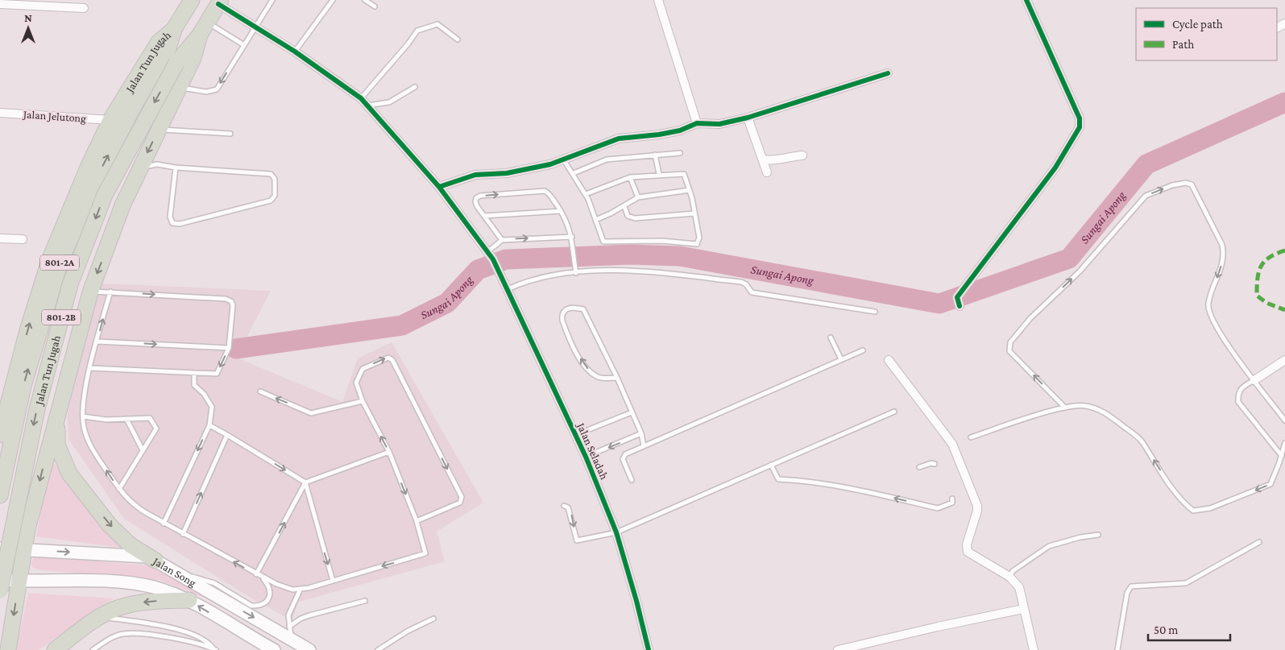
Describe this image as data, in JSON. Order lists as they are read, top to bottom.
{
  "streets": {
    "highway": ["Jalan Tun Jugah", "801-2A", "801-2B"],
    "main road": ["Jalan Song"],
    "street": ["Jalan Jelutong", "Jalan Seladah"]
  },
  "crossings": [
    ["Jalan Tun Jugah", "Jalan Jelutong"],
    ["Jalan Tun Jugah", "Jalan Seladah"],
    ["Jalan Tun Jugah", "Jalan Song"]
  ],
  "water": ["Sungai Apong"],
  "legend": ["Cycle path", "Path"],
  "scale_bar": "50 m",
  "north": "top"
}
